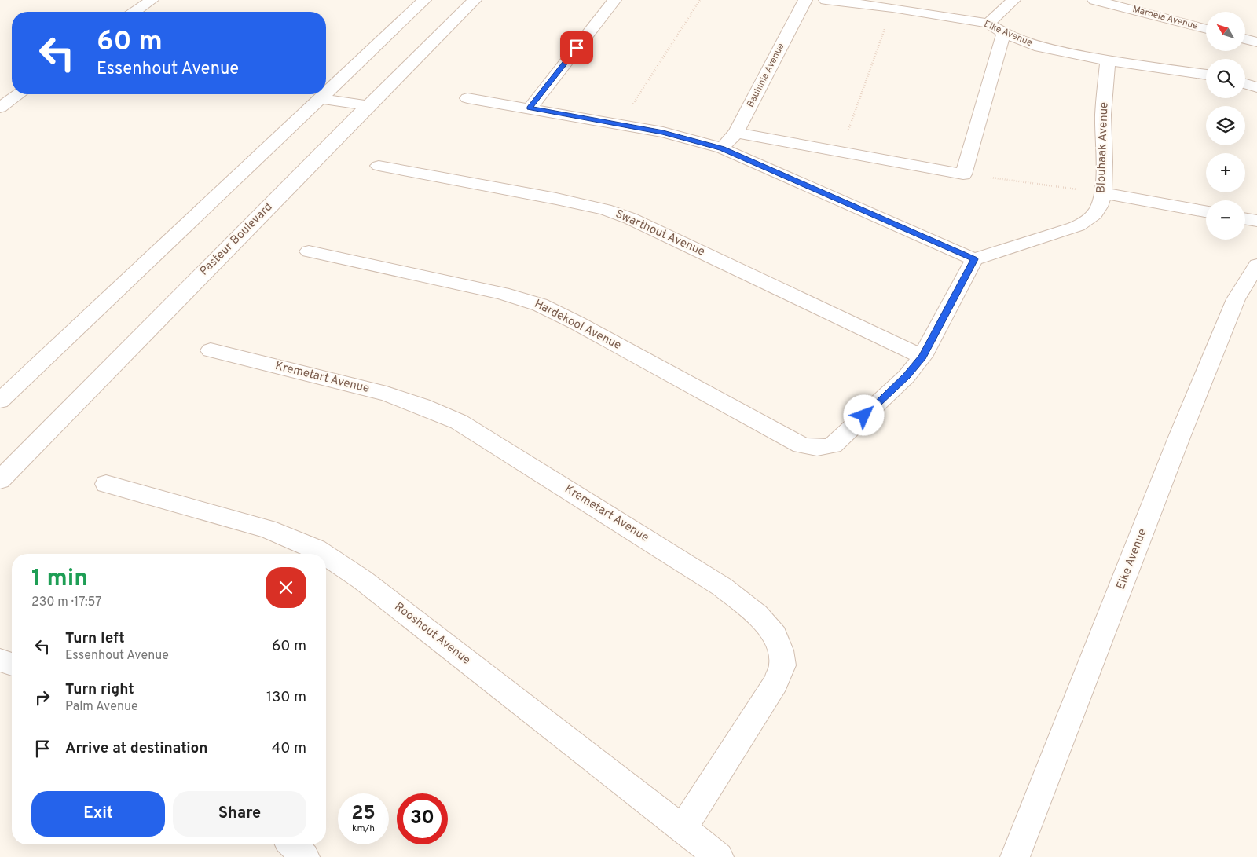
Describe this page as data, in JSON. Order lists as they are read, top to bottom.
{
  "streets": {
    "street": [
      "Maroela Avenue",
      "Eike Avenue",
      "Bauhinia Avenue",
      "Blouhaak Avenue",
      "Swarthout Avenue",
      "Pasteur Boulevard",
      "Hardekool Avenue",
      "Kremetart Avenue",
      "Rooshout Avenue"
    ]
  },
  "crossings": [
    ["Eike Avenue", "Blouhaak Avenue"],
    ["Swarthout Avenue", "Hardekool Avenue"],
    ["Kremetart Avenue", "Rooshout Avenue"]
  ],
  "north": "top left",
  "page": {
    "map_buttons": ["+", "−"],
    "turn": ["60 m", "Essenhout Avenue"],
    "heading": ["1 min", "230 m · 17:57"],
    "list": [
      {
        "name": "Turn left",
        "note": "Essenhout Avenue",
        "value": "60 m"
      },
      {
        "name": "Turn right",
        "note": "Palm Avenue",
        "value": "130 m"
      },
      {
        "name": "Arrive at destination",
        "value": "40 m"
      }
    ],
    "buttons": ["Exit", "Share"],
    "speed": "25 km/h",
    "limit": "30"
  }
}
